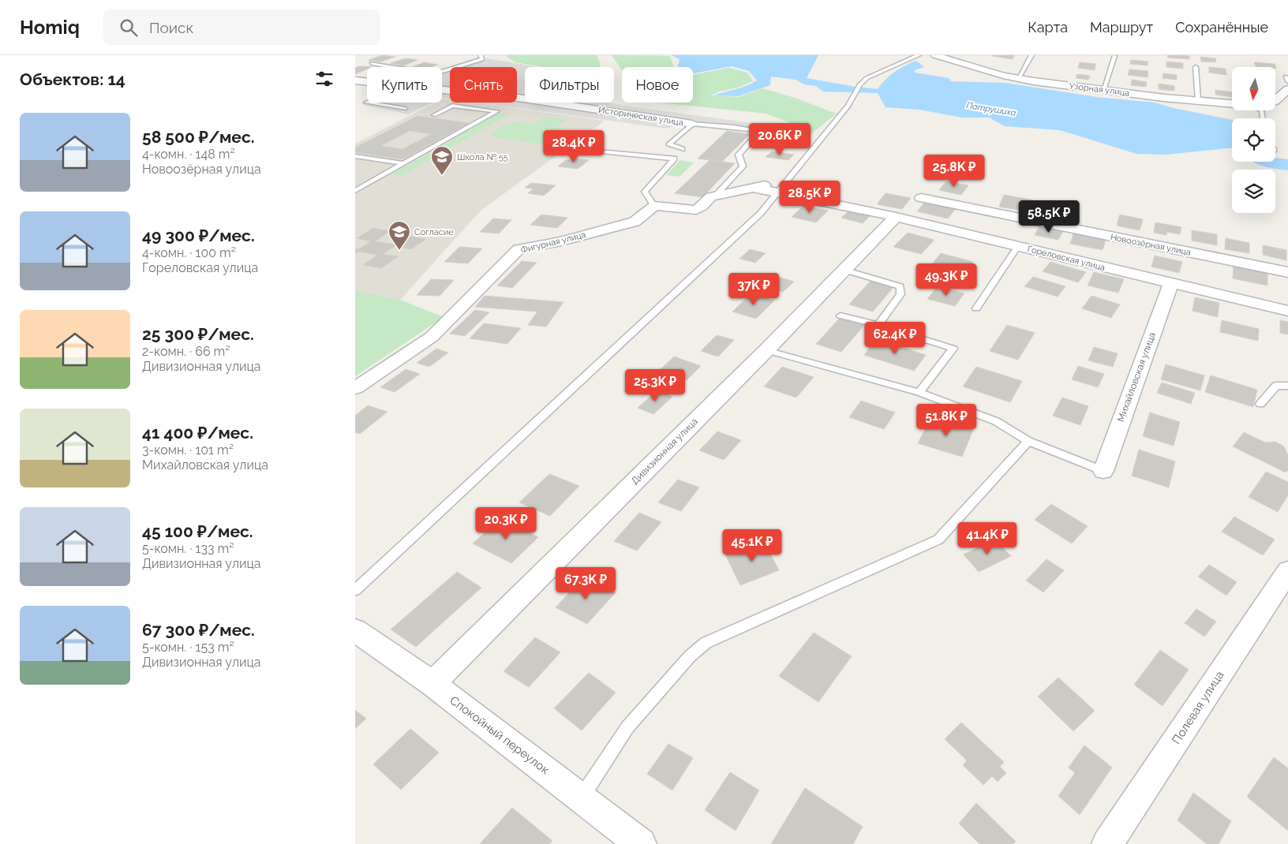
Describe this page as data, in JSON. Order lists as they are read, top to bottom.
{
  "streets": {
    "street": [
      "Узорная улица",
      "Историческая улица",
      "Фигурная улица",
      "Новоозёрная улица",
      "Гореловская улица",
      "Михайловская улица",
      "Дивизионная улица",
      "Полевая улица",
      "Спокойный переулок"
    ]
  },
  "crossings": [
    ["Гореловская улица", "Михайловская улица"],
    ["Гореловская улица", "Дивизионная улица"],
    ["Дивизионная улица", "Спокойный переулок"]
  ],
  "water": ["Патрушиха"],
  "places": {
    "school or university": ["Школа № 55", "Согласие"]
  },
  "north": "bottom",
  "page": {
    "header": "Homiq",
    "search": "Поиск",
    "nav": ["Карта", "Маршрут", "Сохранённые"],
    "heading": "Объектов: 14",
    "chip": [
      "Купить",
      "Снять",
      "Фильтры",
      "Новое"
    ],
    "list": [
      {
        "name": "58 500 ₽/мес.",
        "note": "4-комн. · 148 m² · Новоозёрная улица"
      },
      {
        "name": "49 300 ₽/мес.",
        "note": "4-комн. · 100 m² · Гореловская улица"
      },
      {
        "name": "25 300 ₽/мес.",
        "note": "2-комн. · 66 m² · Дивизионная улица"
      },
      {
        "name": "41 400 ₽/мес.",
        "note": "3-комн. · 101 m² · Михайловская улица"
      },
      {
        "name": "45 100 ₽/мес.",
        "note": "5-комн. · 133 m² · Дивизионная улица"
      },
      {
        "name": "67 300 ₽/мес.",
        "note": "5-комн. · 153 m² · Дивизионная улица"
      }
    ],
    "price": [
      "20.6K ₽",
      "28.4K ₽",
      "25.8K ₽",
      "28.5K ₽",
      "58.5K ₽",
      "49.3K ₽",
      "37K ₽",
      "62.4K ₽",
      "25.3K ₽",
      "51.8K ₽",
      "20.3K ₽",
      "41.4K ₽",
      "45.1K ₽",
      "67.3K ₽"
    ]
  }
}
